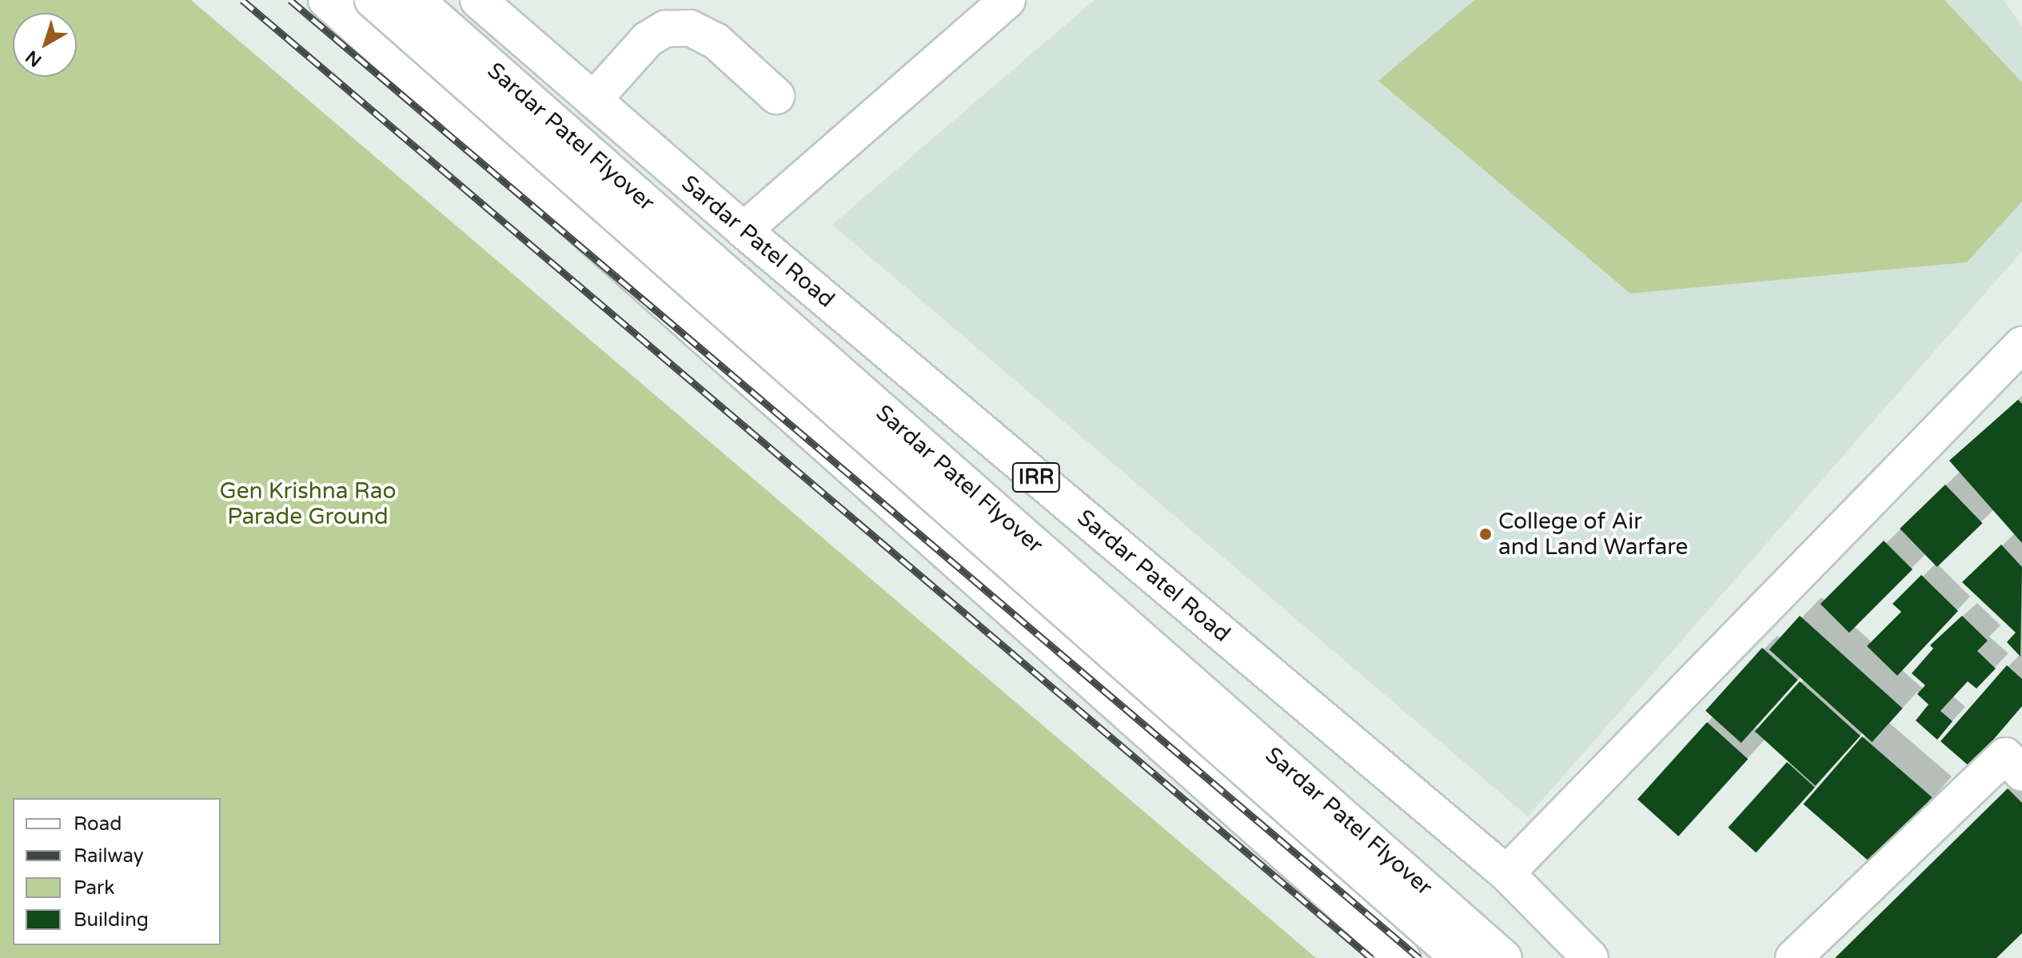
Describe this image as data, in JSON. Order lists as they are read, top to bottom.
{
  "streets": {
    "main road": ["Sardar Patel Flyover", "Sardar Patel Road", "IRR"]
  },
  "parks": ["Gen Krishna Rao Parade Ground"],
  "places": ["College of Air and Land Warfare"],
  "legend": [
    "Road",
    "Railway",
    "Park",
    "Building"
  ],
  "north": "bottom left"
}
